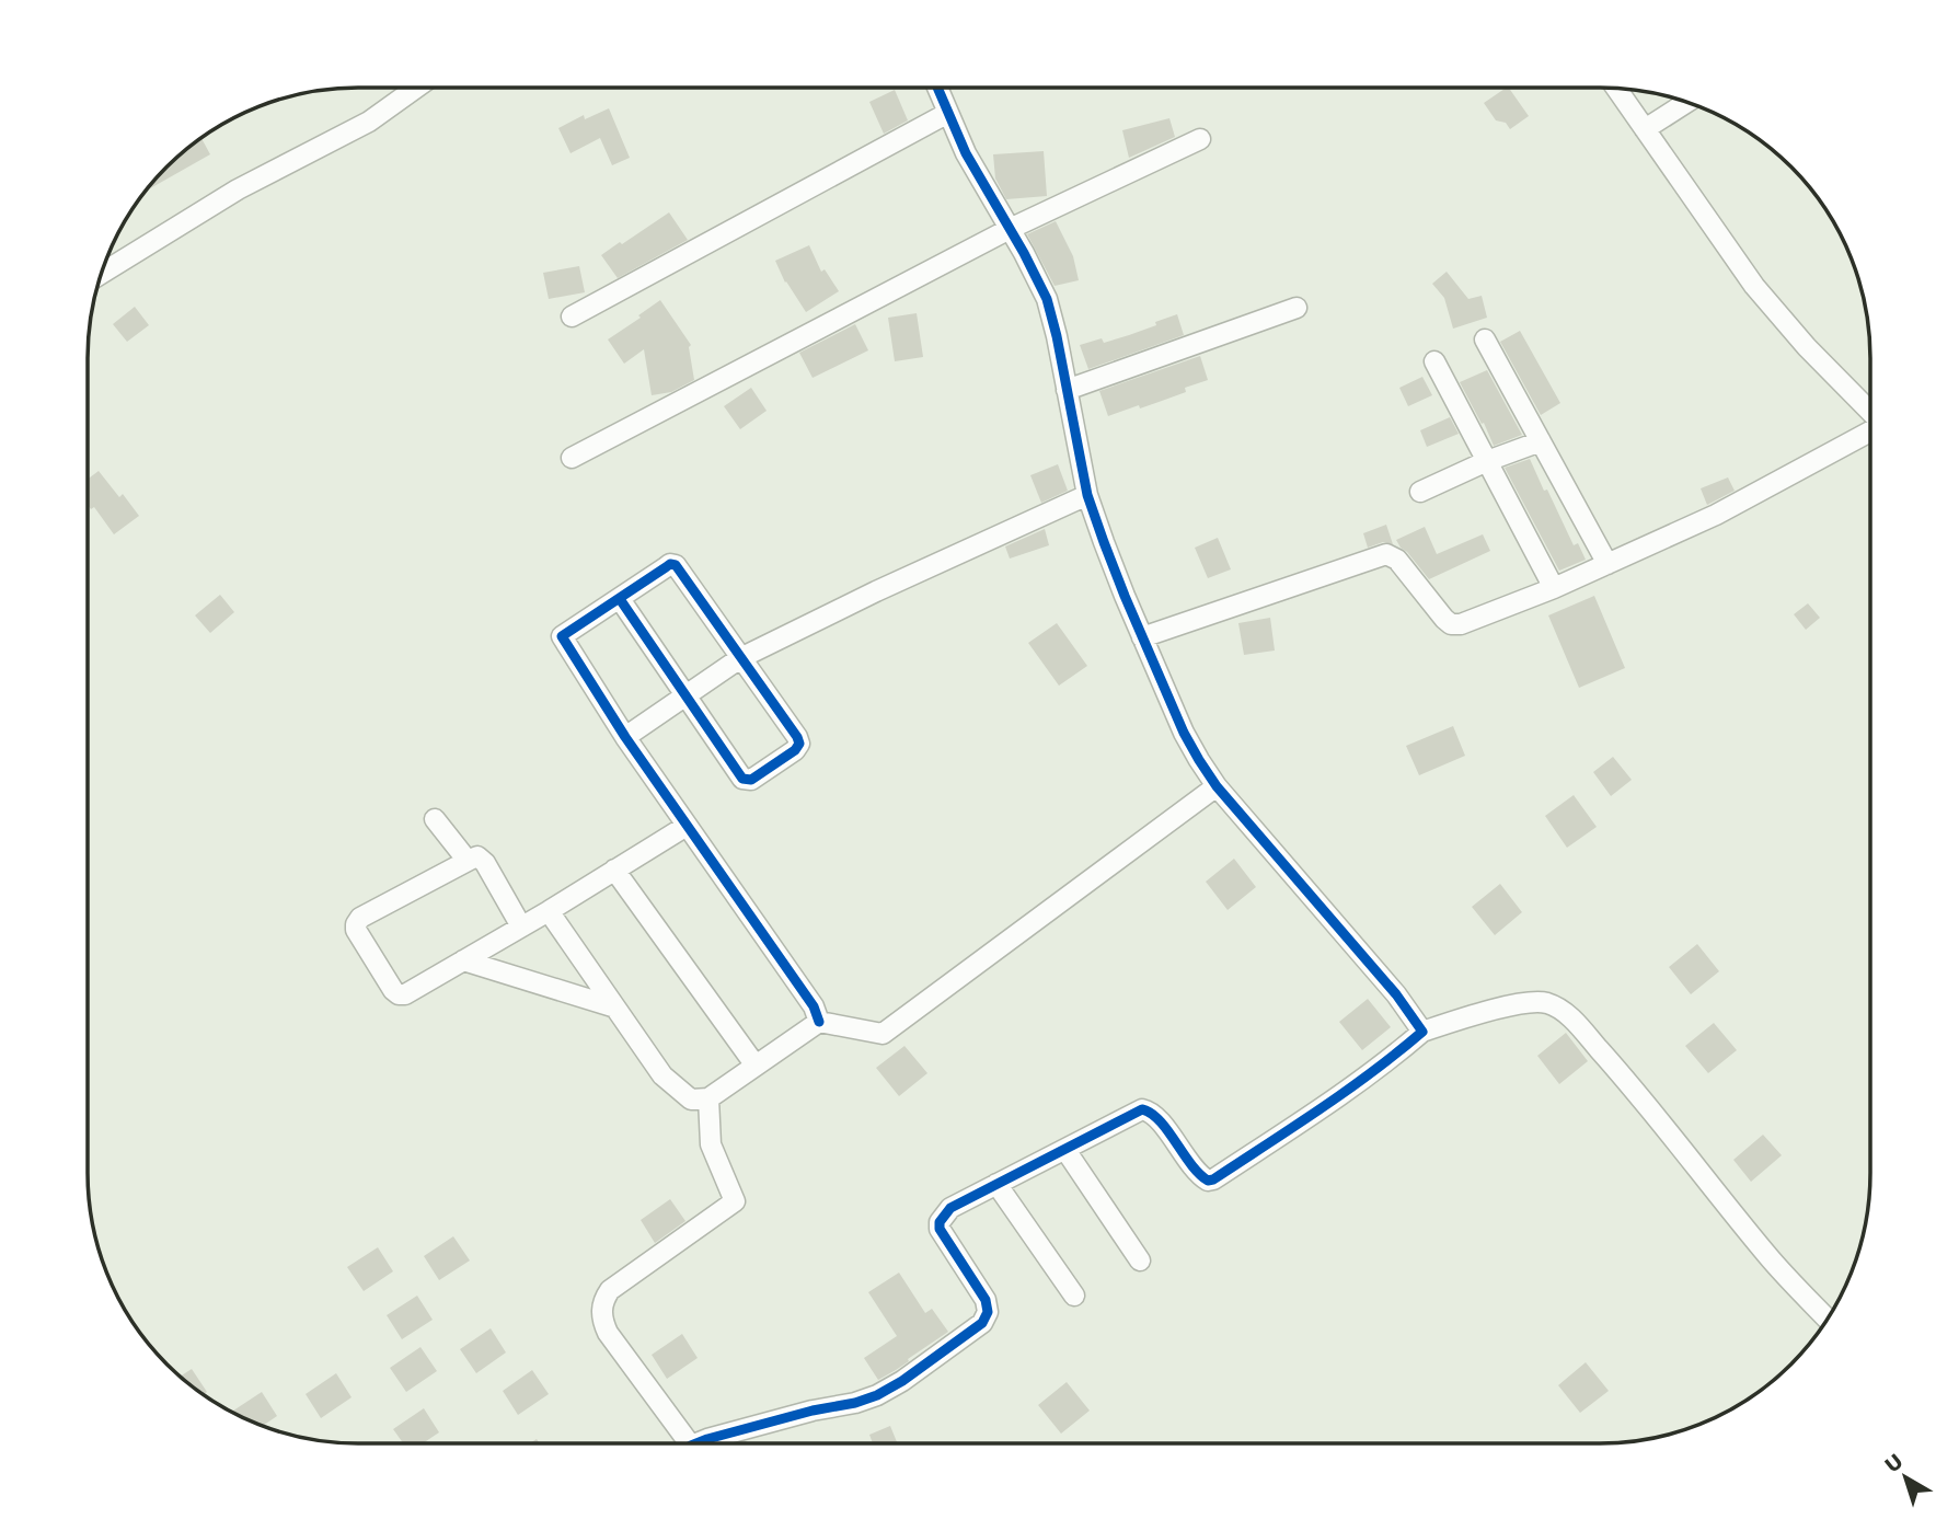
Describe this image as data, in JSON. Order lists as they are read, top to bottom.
{
  "north": "top left"
}
